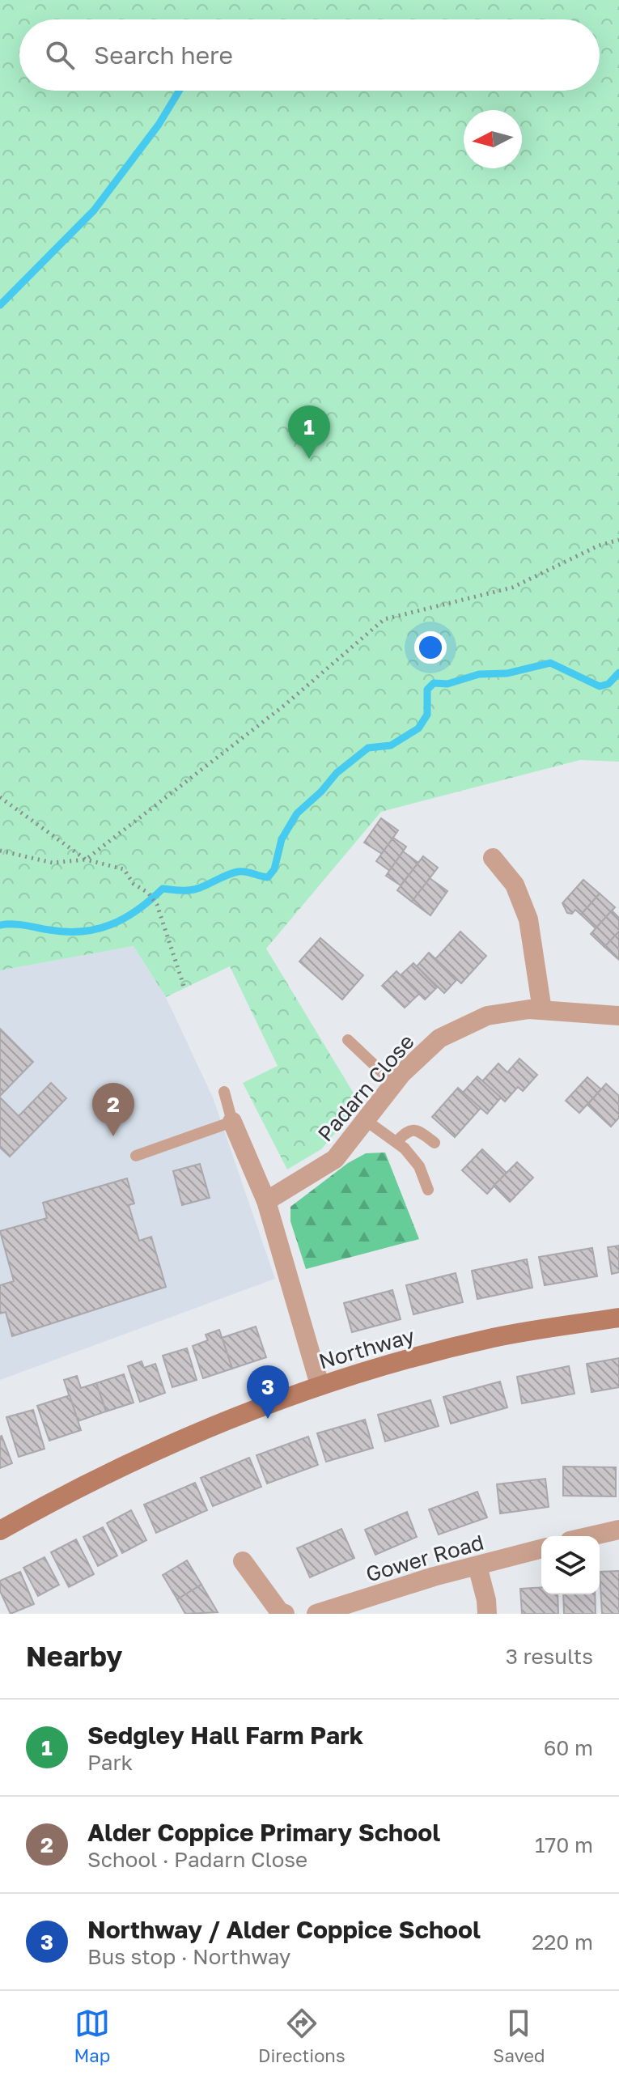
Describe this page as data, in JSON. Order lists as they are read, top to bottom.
{
  "streets": {
    "street": ["Padarn Close", "Northway", "Gower Road"]
  },
  "north": "left",
  "page": {
    "search": "Search here",
    "pins": ["1", "2", "3"],
    "heading": ["Nearby", "3 results"],
    "list": [
      {
        "mark": "1",
        "name": "Sedgley Hall Farm Park",
        "note": "Park",
        "value": "60 m"
      },
      {
        "mark": "2",
        "name": "Alder Coppice Primary School",
        "note": "School · Padarn Close",
        "value": "170 m"
      },
      {
        "mark": "3",
        "name": "Northway / Alder Coppice School",
        "note": "Bus stop · Northway",
        "value": "220 m"
      }
    ],
    "nav": ["Map", "Directions", "Saved"]
  }
}
